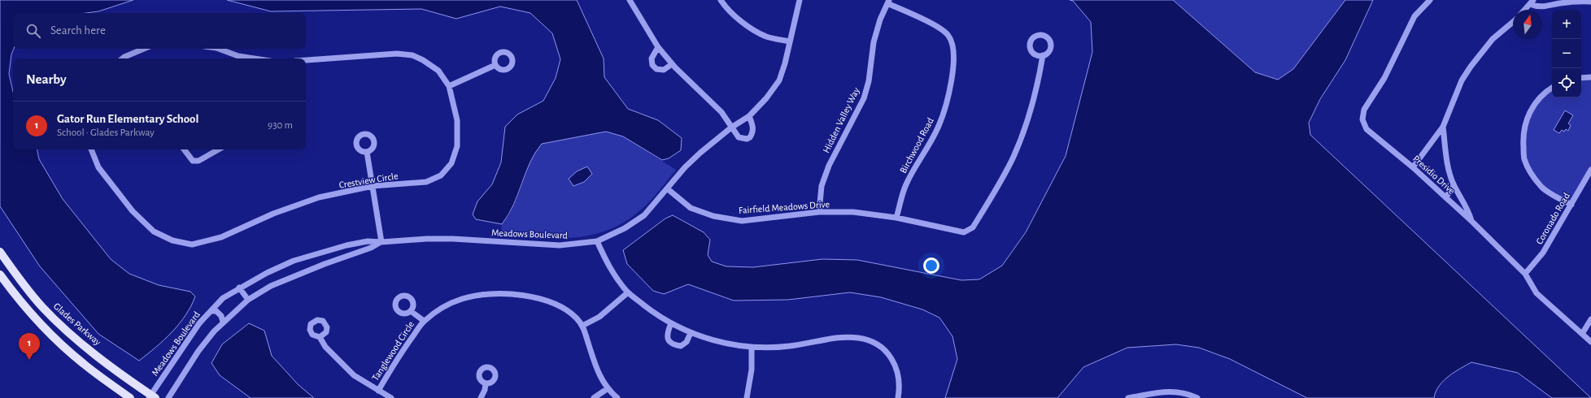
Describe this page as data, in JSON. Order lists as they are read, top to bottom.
{
  "streets": {
    "main road": ["Glades Parkway"],
    "street": [
      "Hidden Valley Way",
      "Birchwood Road",
      "Presidio Drive",
      "Crestview Circle",
      "Fairfield Meadows Drive",
      "Coronado Road",
      "Meadows Boulevard",
      "Tanglewood Circle"
    ]
  },
  "crossings": [
    ["Hidden Valley Way", "Birchwood Road"],
    ["Hidden Valley Way", "Fairfield Meadows Drive"],
    ["Birchwood Road", "Fairfield Meadows Drive"],
    ["Presidio Drive", "Coronado Road"],
    ["Fairfield Meadows Drive", "Meadows Boulevard"],
    ["Meadows Boulevard", "Glades Parkway"]
  ],
  "north": "top",
  "page": {
    "map_buttons": ["+", "−"],
    "search": "Search here",
    "heading": "Nearby",
    "list": [
      {
        "mark": "1",
        "name": "Gator Run Elementary School",
        "note": "School · Glades Parkway",
        "value": "930 m"
      }
    ],
    "pins": "1"
  }
}
